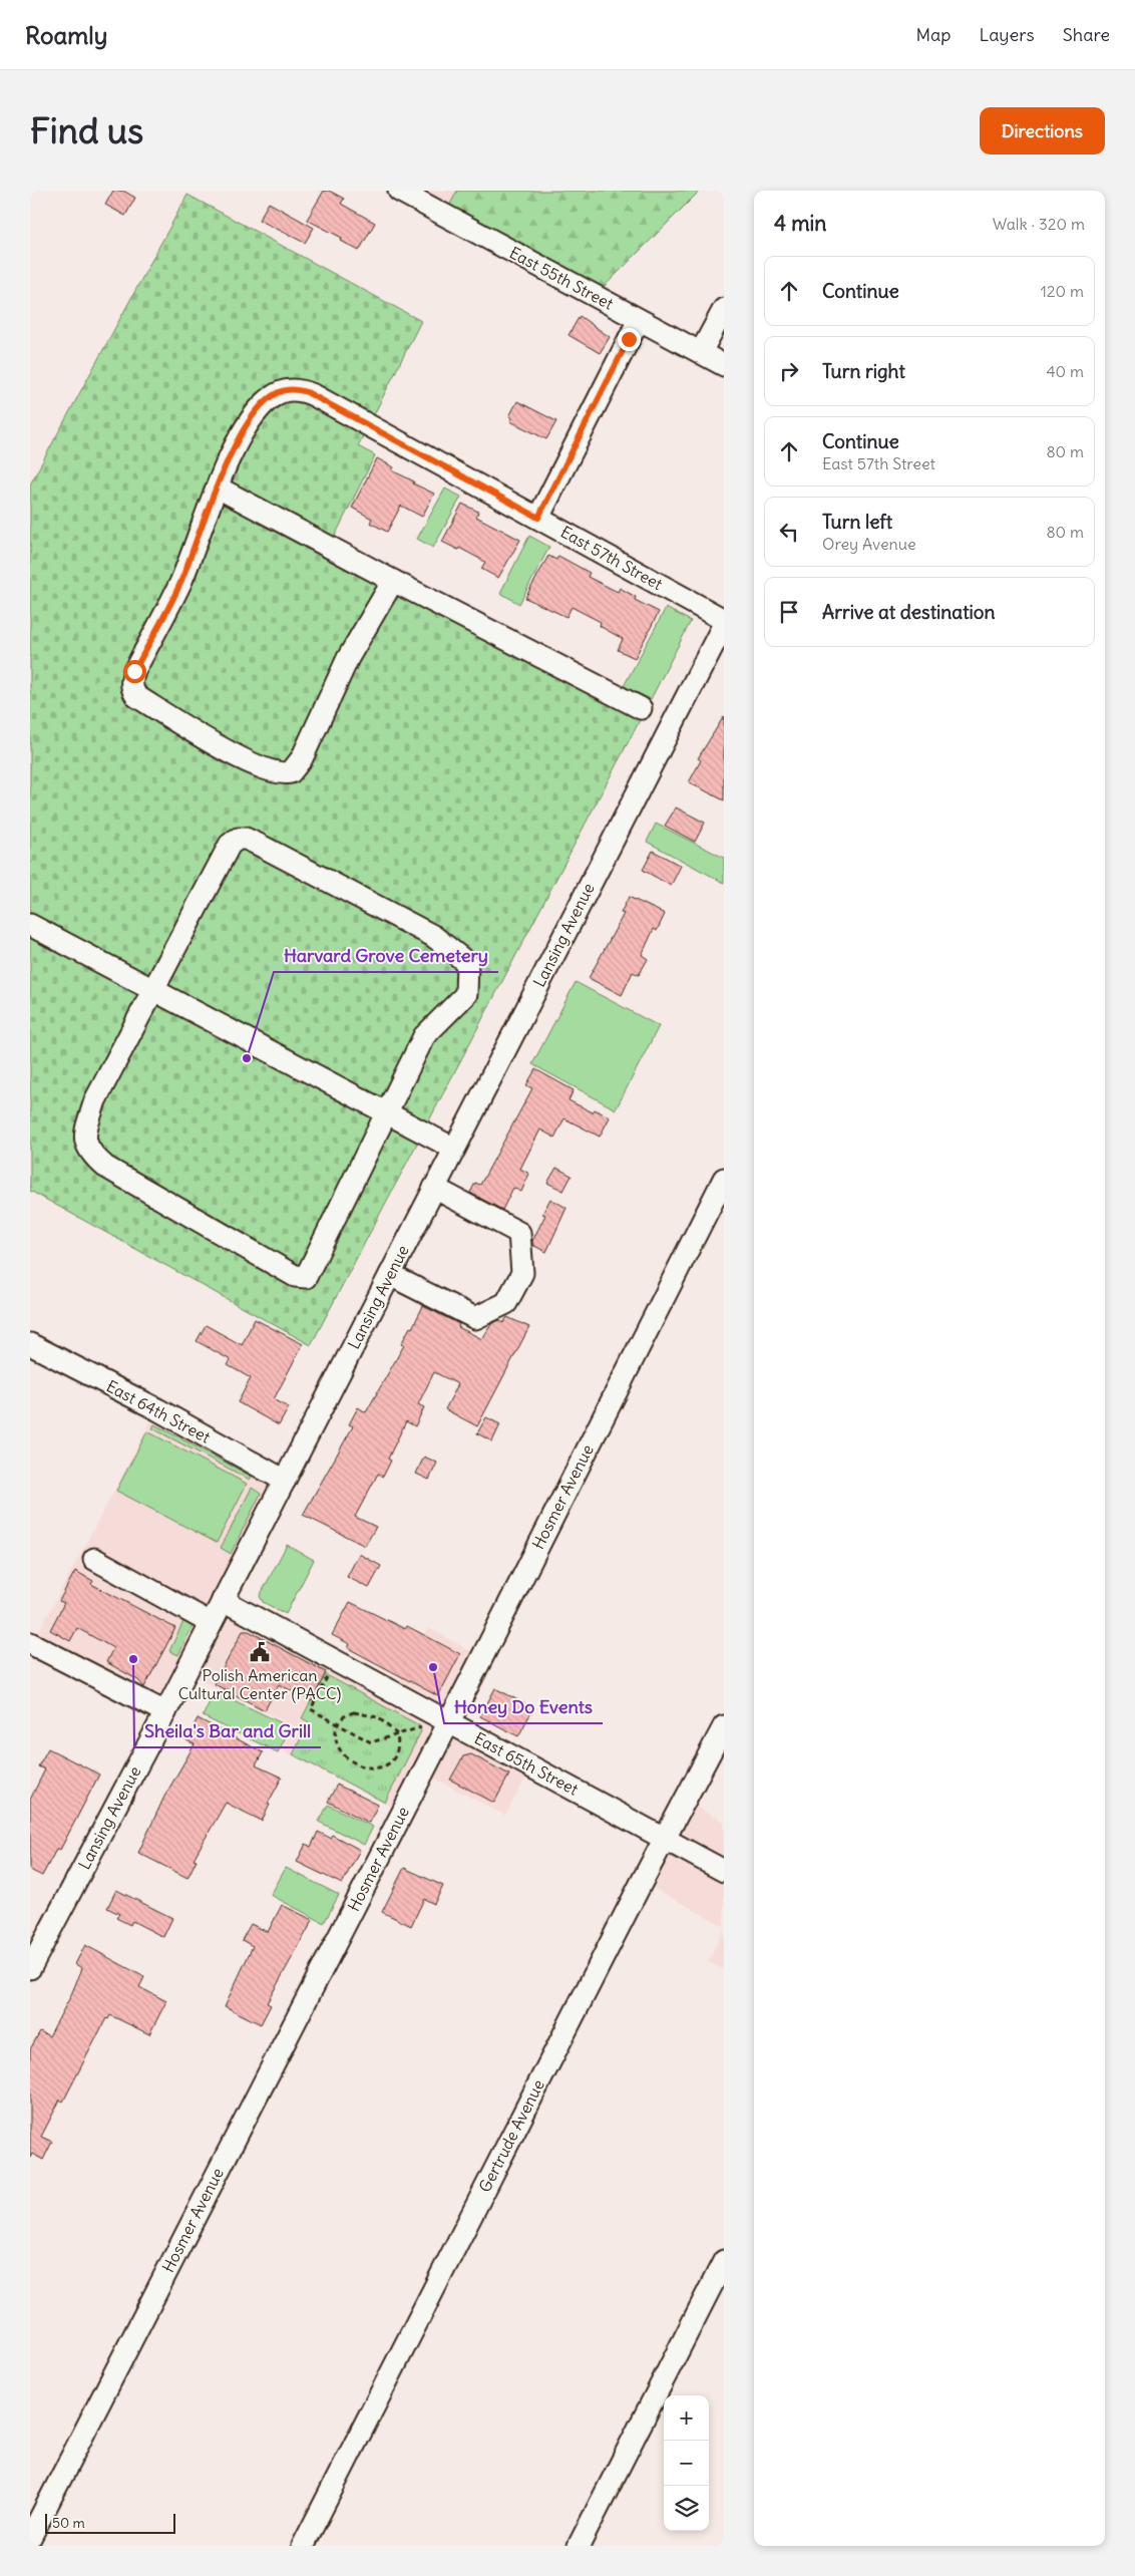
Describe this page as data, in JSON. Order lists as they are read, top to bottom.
{
  "streets": {
    "street": [
      "East 55th Street",
      "East 57th Street",
      "Lansing Avenue",
      "East 64th Street",
      "Hosmer Avenue",
      "East 65th Street",
      "Gertrude Avenue"
    ]
  },
  "crossings": [
    ["Lansing Avenue", "East 64th Street"],
    ["Lansing Avenue", "East 65th Street"],
    ["Hosmer Avenue", "East 65th Street"],
    ["East 65th Street", "Gertrude Avenue"]
  ],
  "places": {
    "other": ["Harvard Grove Cemetery", "Sheila's Bar and Grill", "Honey Do Events"],
    "public building": ["Polish American Cultural Center (PACC)"]
  },
  "scale_bar": "50 m",
  "page": {
    "header": "Roamly",
    "nav": ["Map", "Layers", "Share"],
    "buttons": "Directions",
    "title": "Find us",
    "heading": ["4 min", "Walk · 320 m"],
    "list": [
      ["Continue", "120 m"],
      ["Turn right", "40 m"],
      ["Continue", "East 57th Street", "80 m"],
      ["Turn left", "Orey Avenue", "80 m"],
      "Arrive at destination"
    ],
    "map_buttons": ["+", "−"],
    "scale": "50 m"
  }
}
